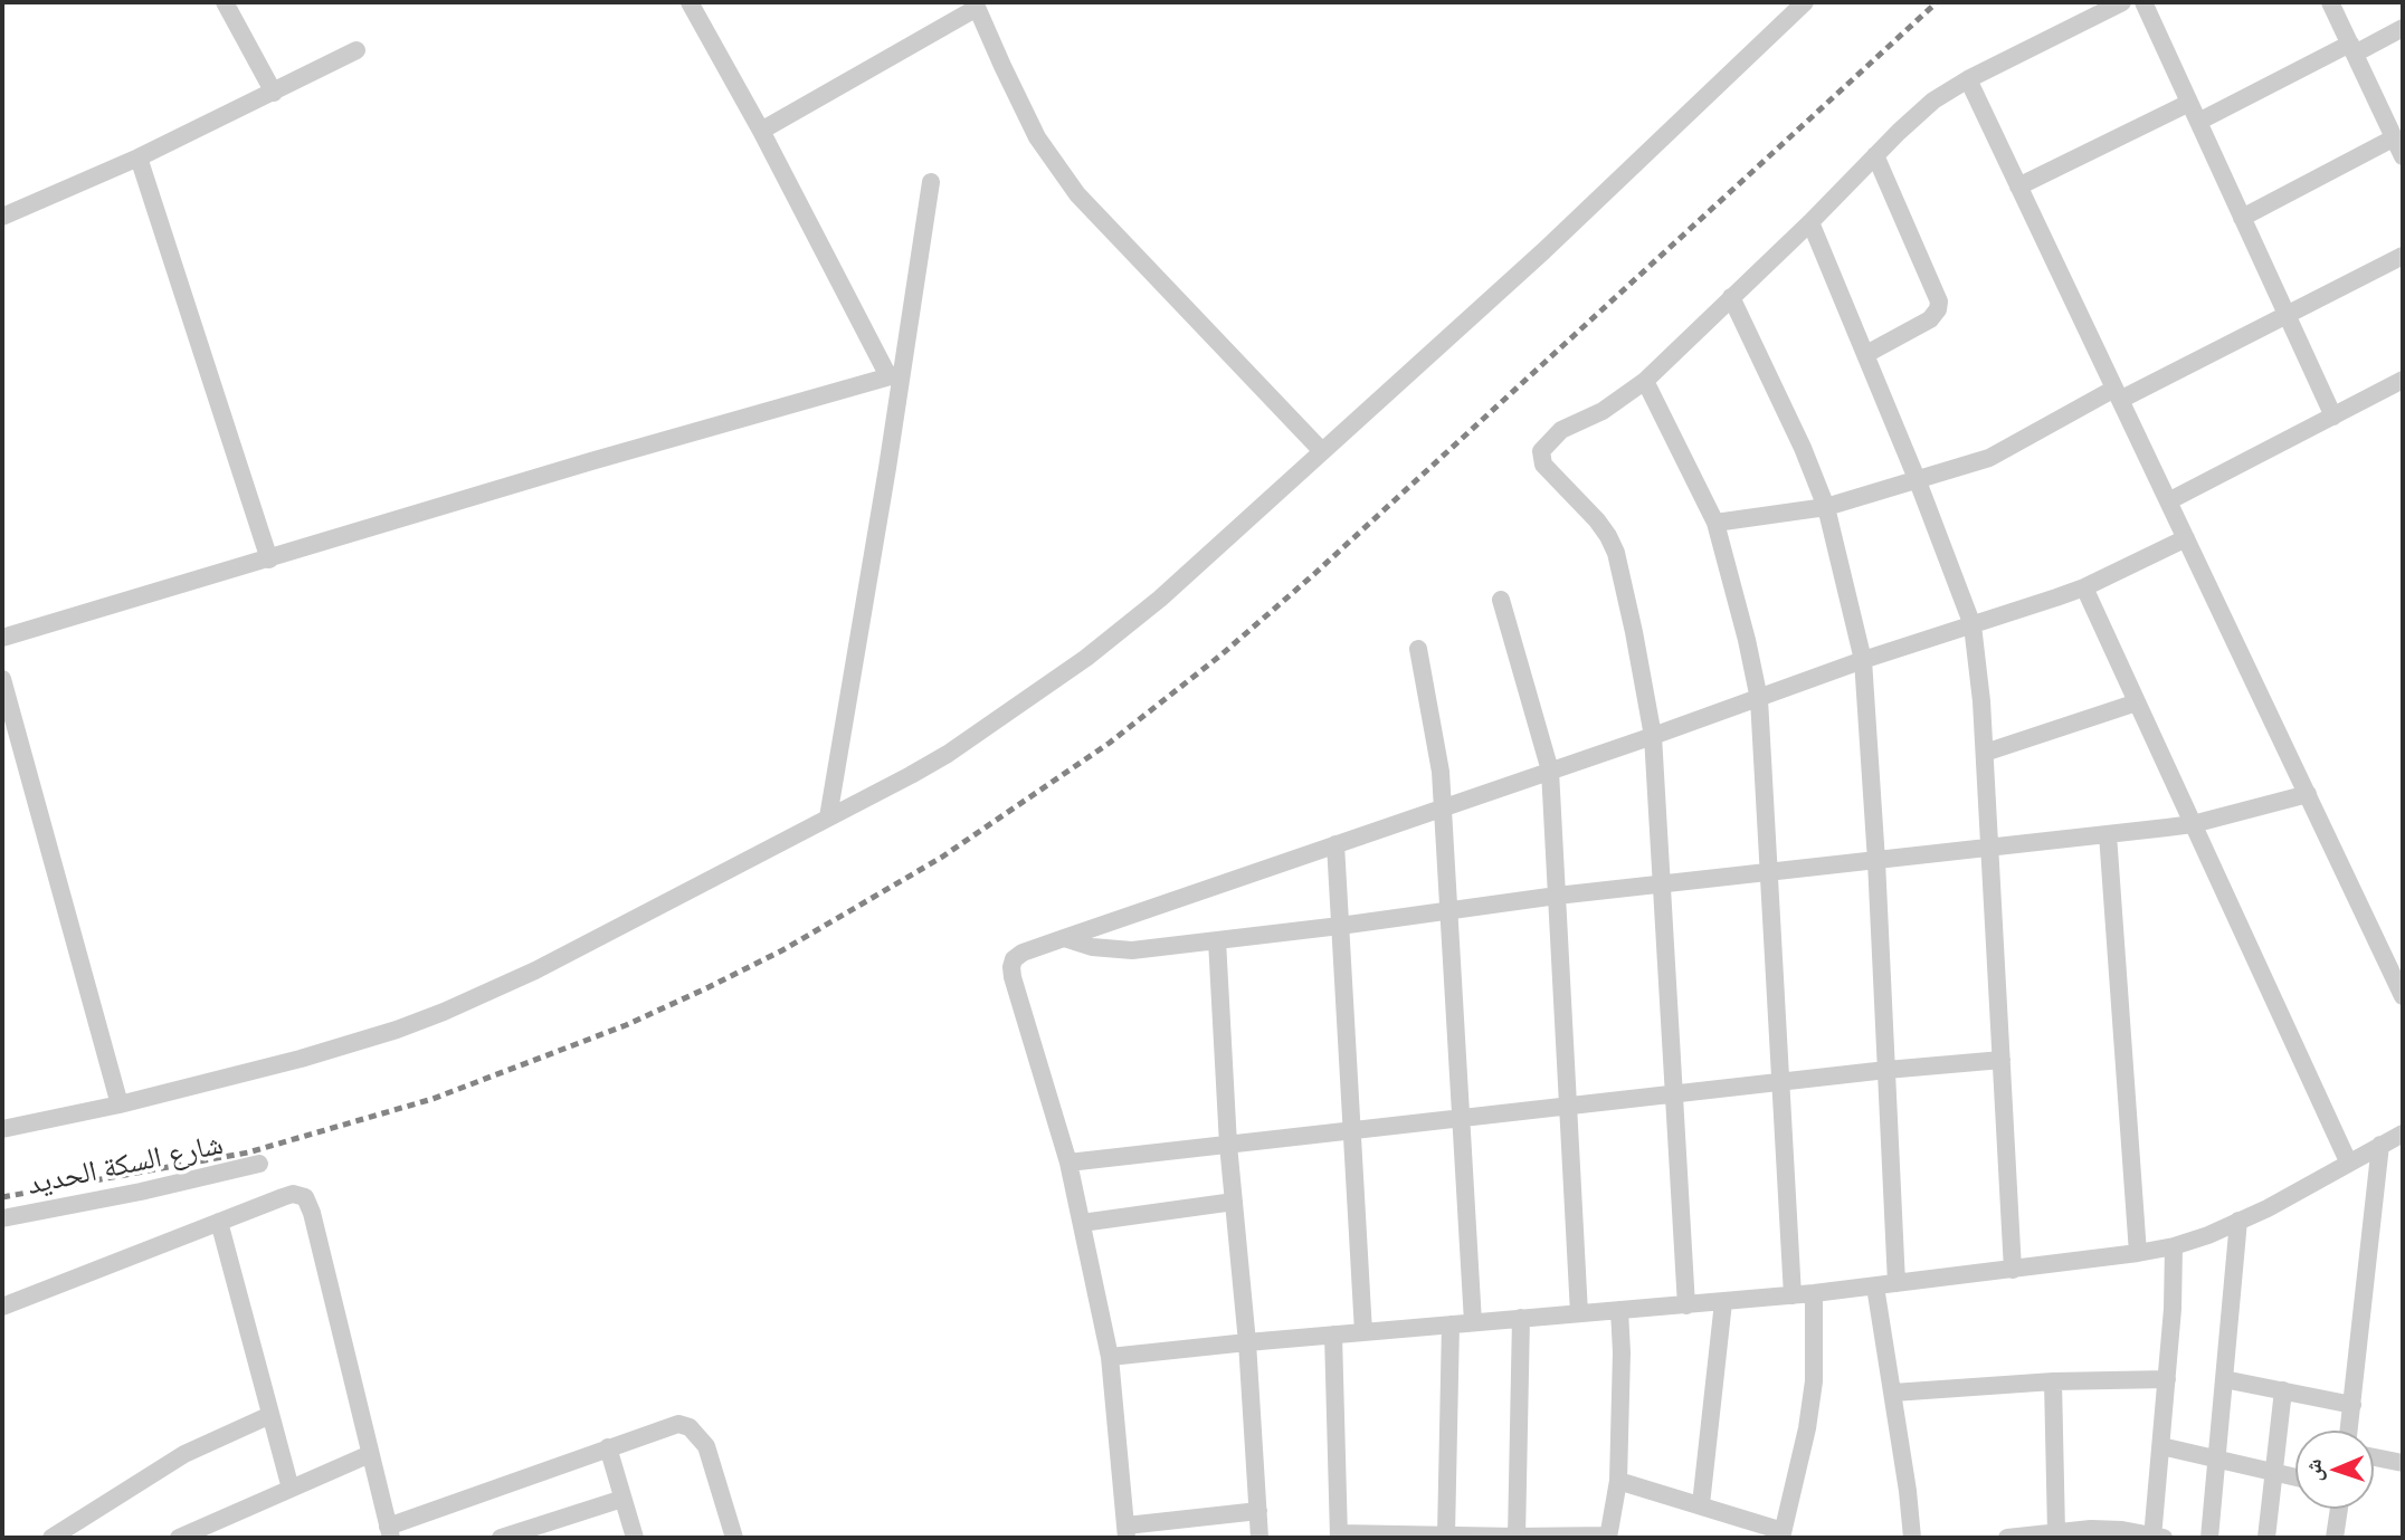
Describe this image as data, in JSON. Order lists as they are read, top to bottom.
{
  "streets": {
    "street": ["شارع السكة الحديد"]
  },
  "north": "left"
}
